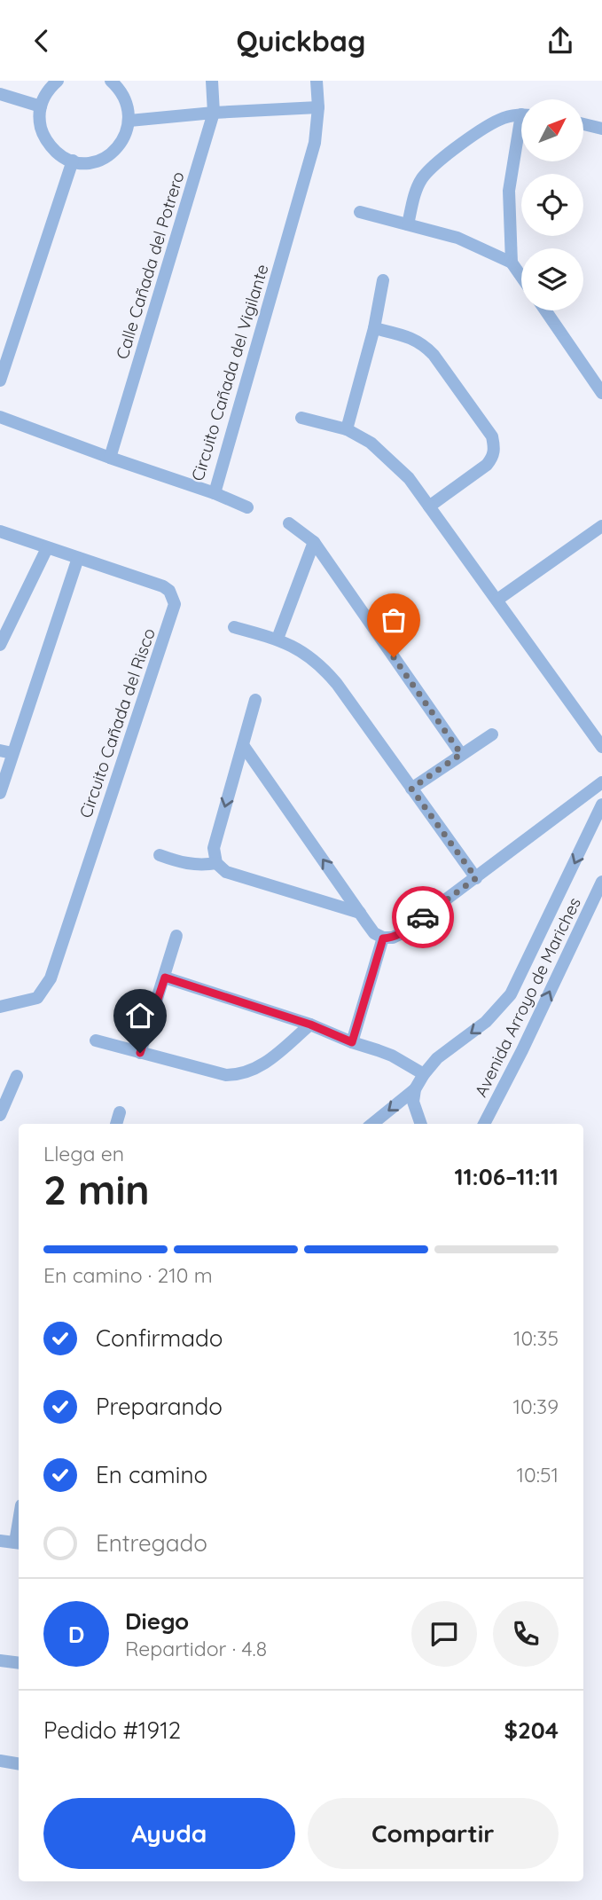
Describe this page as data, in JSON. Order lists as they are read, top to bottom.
{
  "streets": {
    "street": [
      "Calle Cañada del Potrero",
      "Circuito Cañada del Vigilante",
      "Circuito Cañada del Risco",
      "Avenida Arroyo de Mariches"
    ]
  },
  "crossings": [
    ["Calle Cañada del Potrero", "Circuito Cañada del Vigilante"]
  ],
  "north": "top right",
  "page": {
    "header": "Quickbag",
    "heading": ["2 min", "Llega en", "11:06–11:11"],
    "panel": [
      "Diego",
      "Repartidor · 4.8",
      "Pedido #1912",
      "$204"
    ],
    "bar": "En camino · 210 m",
    "list": [
      ["Confirmado", "10:35"],
      ["Preparando", "10:39"],
      ["En camino", "10:51"],
      "Entregado"
    ],
    "round": "D",
    "buttons": ["Ayuda", "Compartir"]
  }
}
